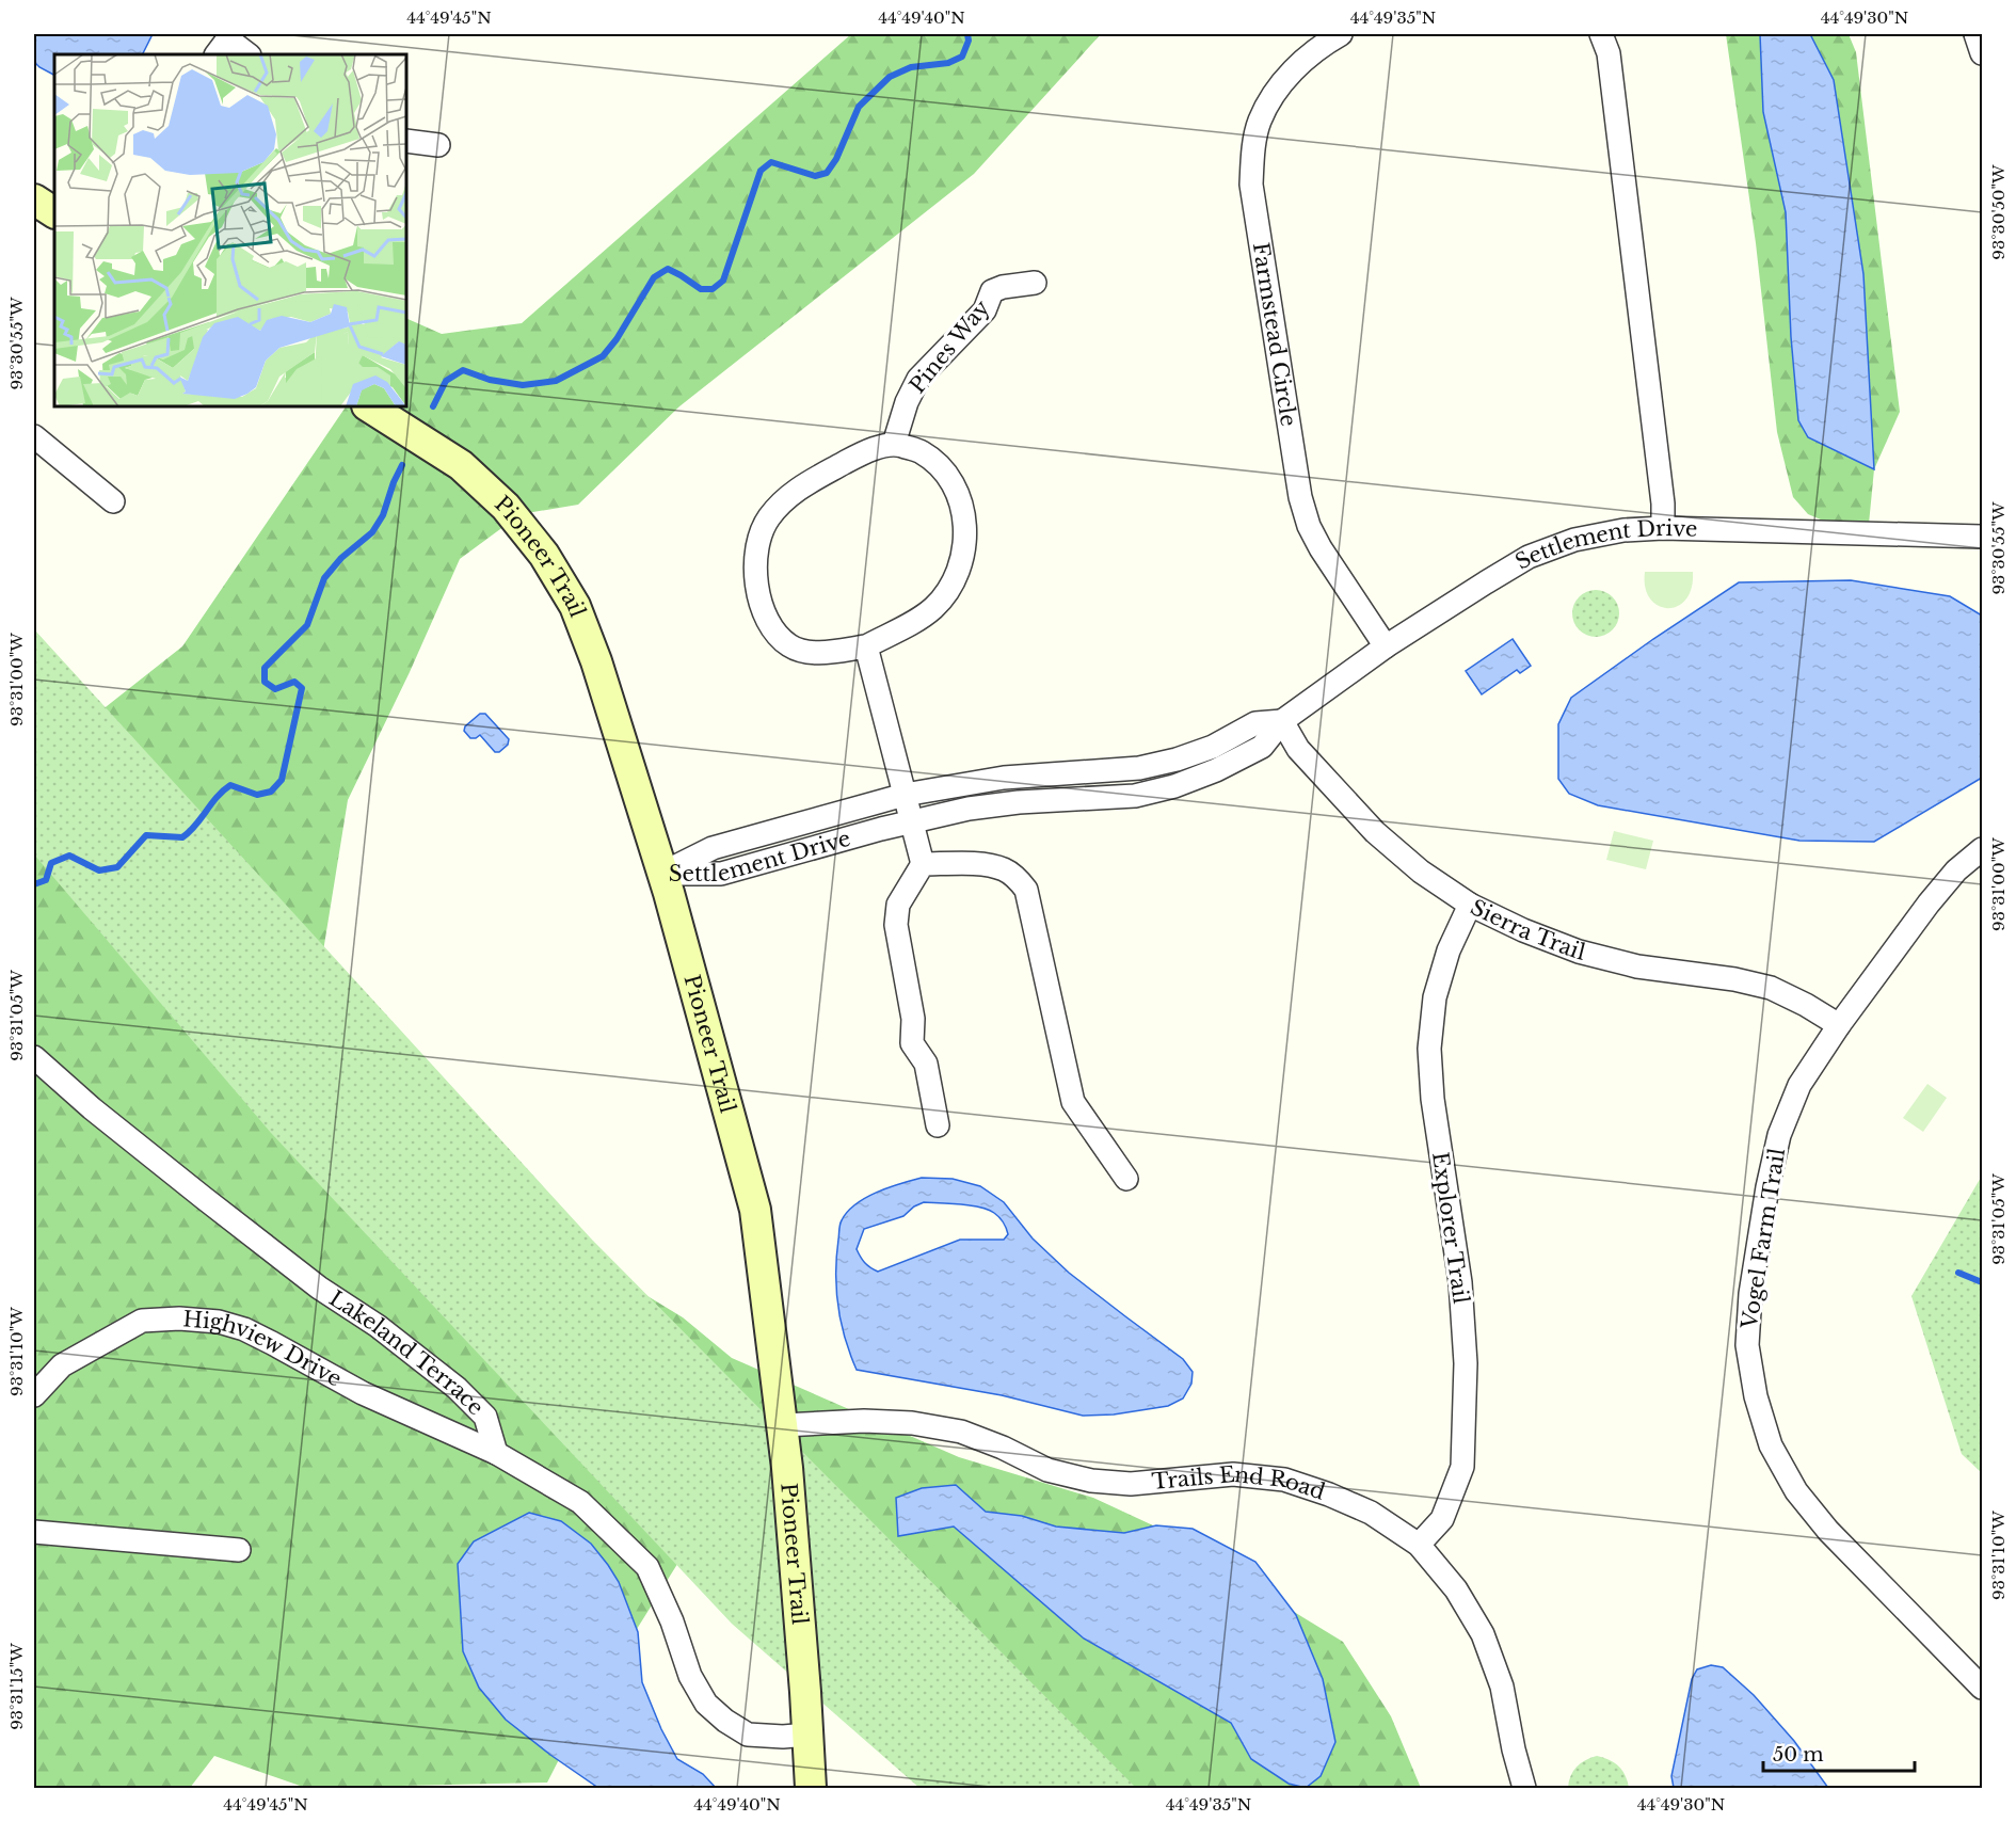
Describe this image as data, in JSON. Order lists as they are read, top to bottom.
{
  "streets": {
    "main road": ["Pioneer Trail"],
    "street": [
      "Farmstead Circle",
      "Pines Way",
      "Settlement Drive",
      "Sierra Trail",
      "Explorer Trail",
      "Vogel Farm Trail",
      "Highview Drive",
      "Lakeland Terrace",
      "Trails End Road"
    ]
  },
  "crossings": [
    ["Farmstead Circle", "Settlement Drive"],
    ["Settlement Drive", "Pioneer Trail"],
    ["Settlement Drive", "Sierra Trail"],
    ["Pioneer Trail", "Trails End Road"],
    ["Sierra Trail", "Explorer Trail"],
    ["Sierra Trail", "Vogel Farm Trail"],
    ["Explorer Trail", "Trails End Road"],
    ["Highview Drive", "Lakeland Terrace"]
  ],
  "scale_bar": "50 m",
  "coordinates": [
    "44°49'45\"N",
    "44°49'40\"N",
    "44°49'35\"N",
    "44°49'30\"N",
    "93°30'50\"W",
    "93°30'55\"W",
    "93°31'00\"W",
    "93°31'05\"W",
    "93°31'10\"W",
    "93°31'15\"W"
  ]
}
